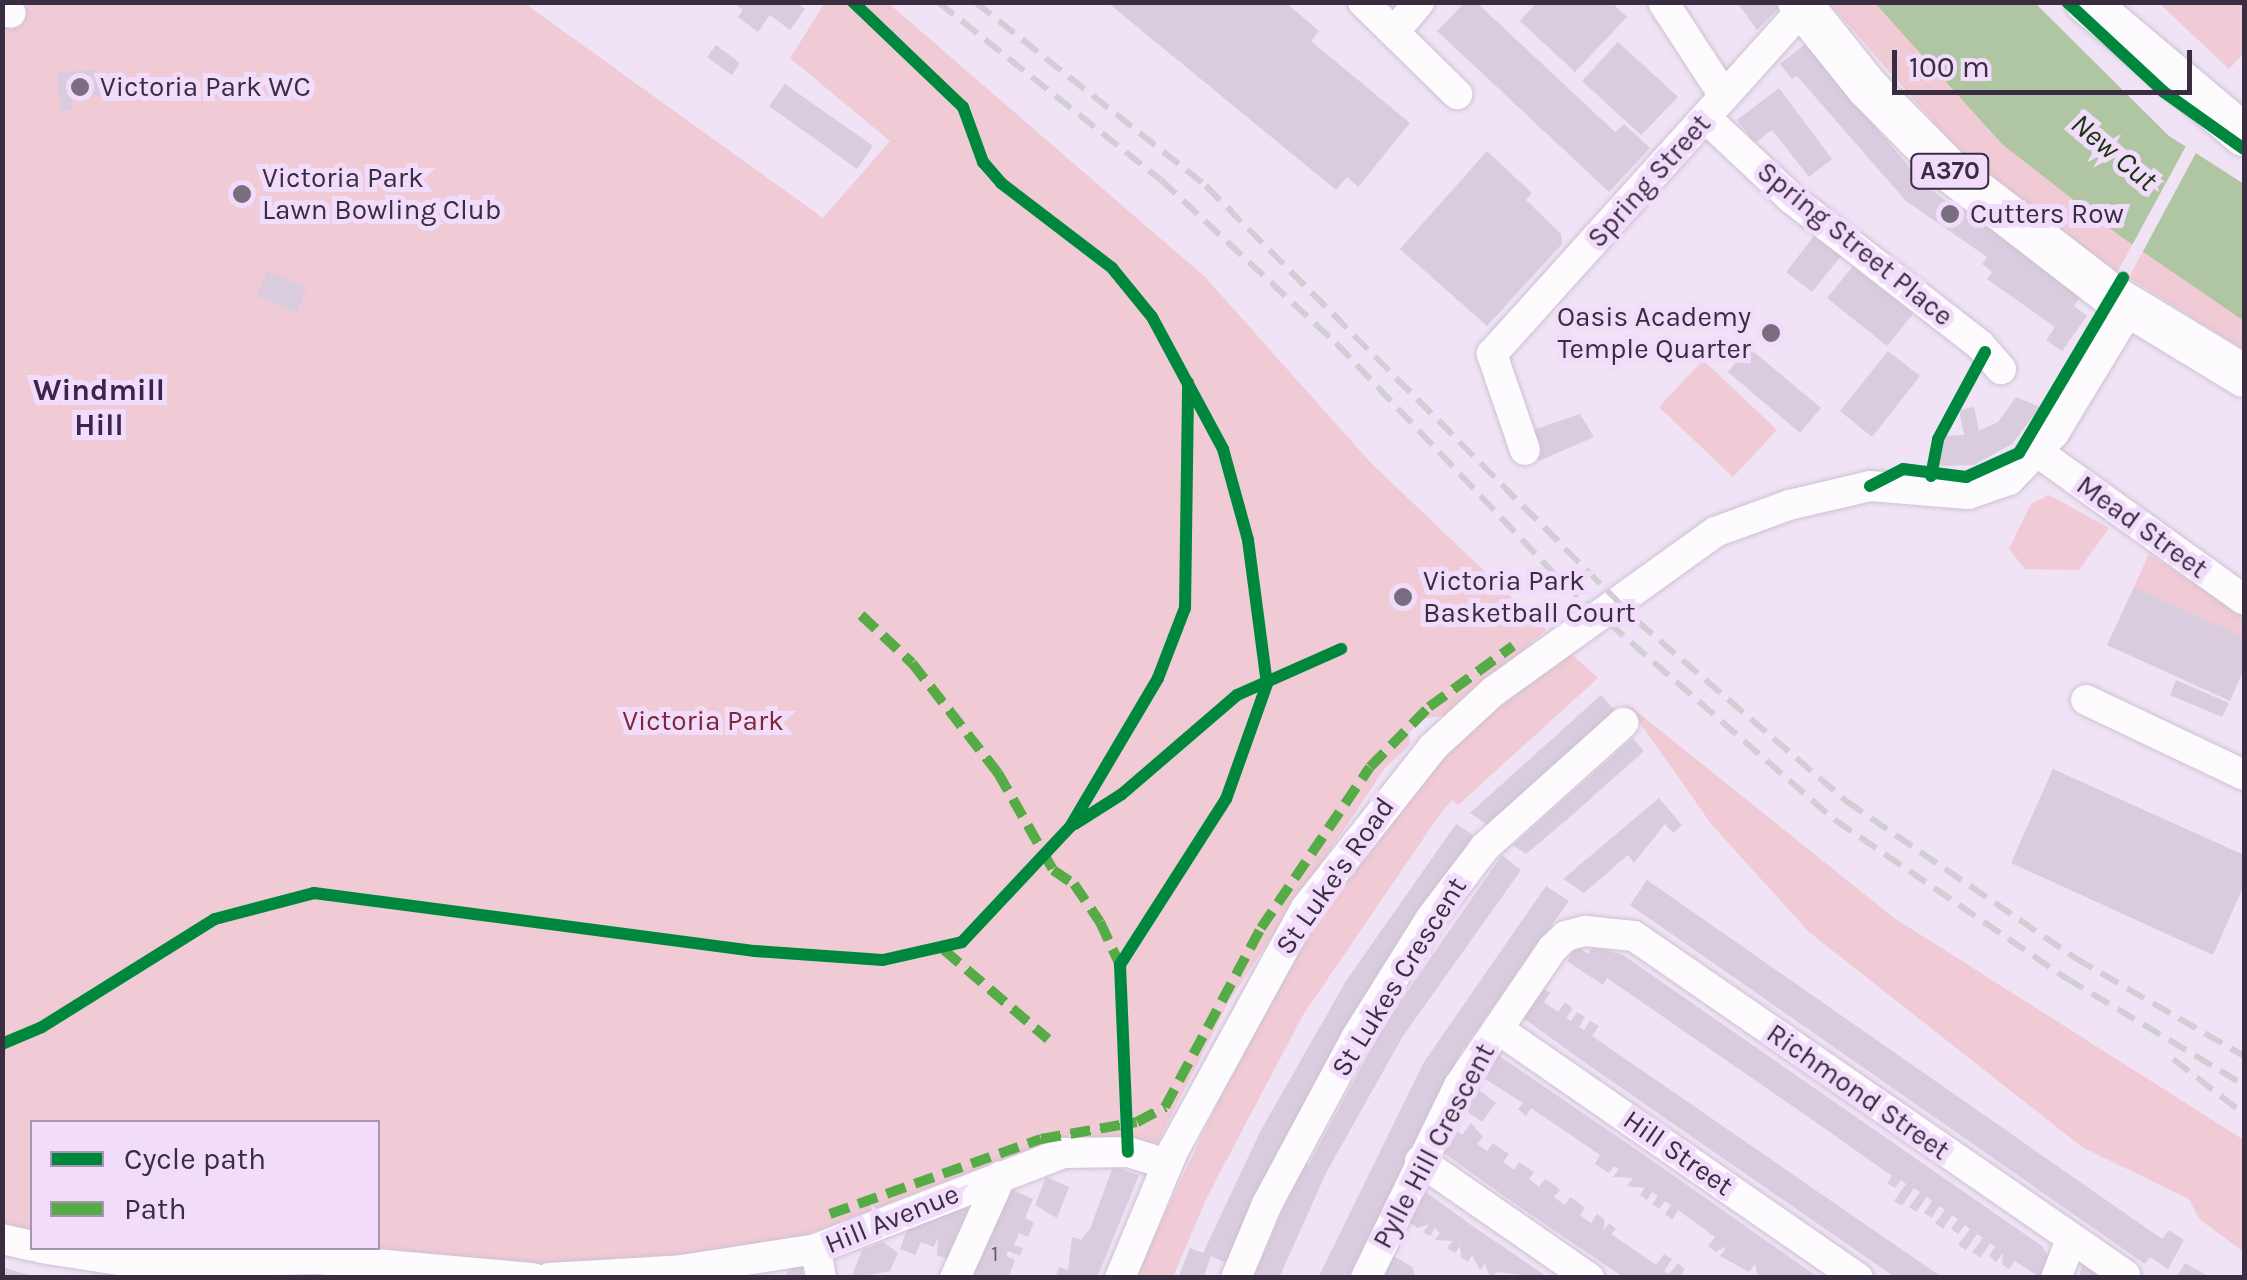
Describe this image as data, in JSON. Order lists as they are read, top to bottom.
{
  "streets": {
    "highway": ["A370"],
    "street": [
      "Spring Street",
      "Spring Street Place",
      "Mead Street",
      "St Luke's Road",
      "St Lukes Crescent",
      "Richmond Street",
      "Pylle Hill Crescent",
      "Hill Street",
      "Hill Avenue"
    ]
  },
  "crossings": [
    ["A370", "Spring Street"],
    ["Spring Street", "Spring Street Place"],
    ["Mead Street", "St Luke's Road"],
    ["St Luke's Road", "Hill Avenue"],
    ["Richmond Street", "Pylle Hill Crescent"],
    ["Pylle Hill Crescent", "Hill Street"]
  ],
  "districts": ["Windmill Hill"],
  "water": ["New Cut"],
  "parks": ["Victoria Park"],
  "places": [
    "Victoria Park WC",
    "Victoria Park Lawn Bowling Club",
    "Cutters Row",
    "Oasis Academy Temple Quarter",
    "Victoria Park Basketball Court"
  ],
  "house_numbers": ["1"],
  "legend": ["Cycle path", "Path"],
  "scale_bar": "100 m"
}
